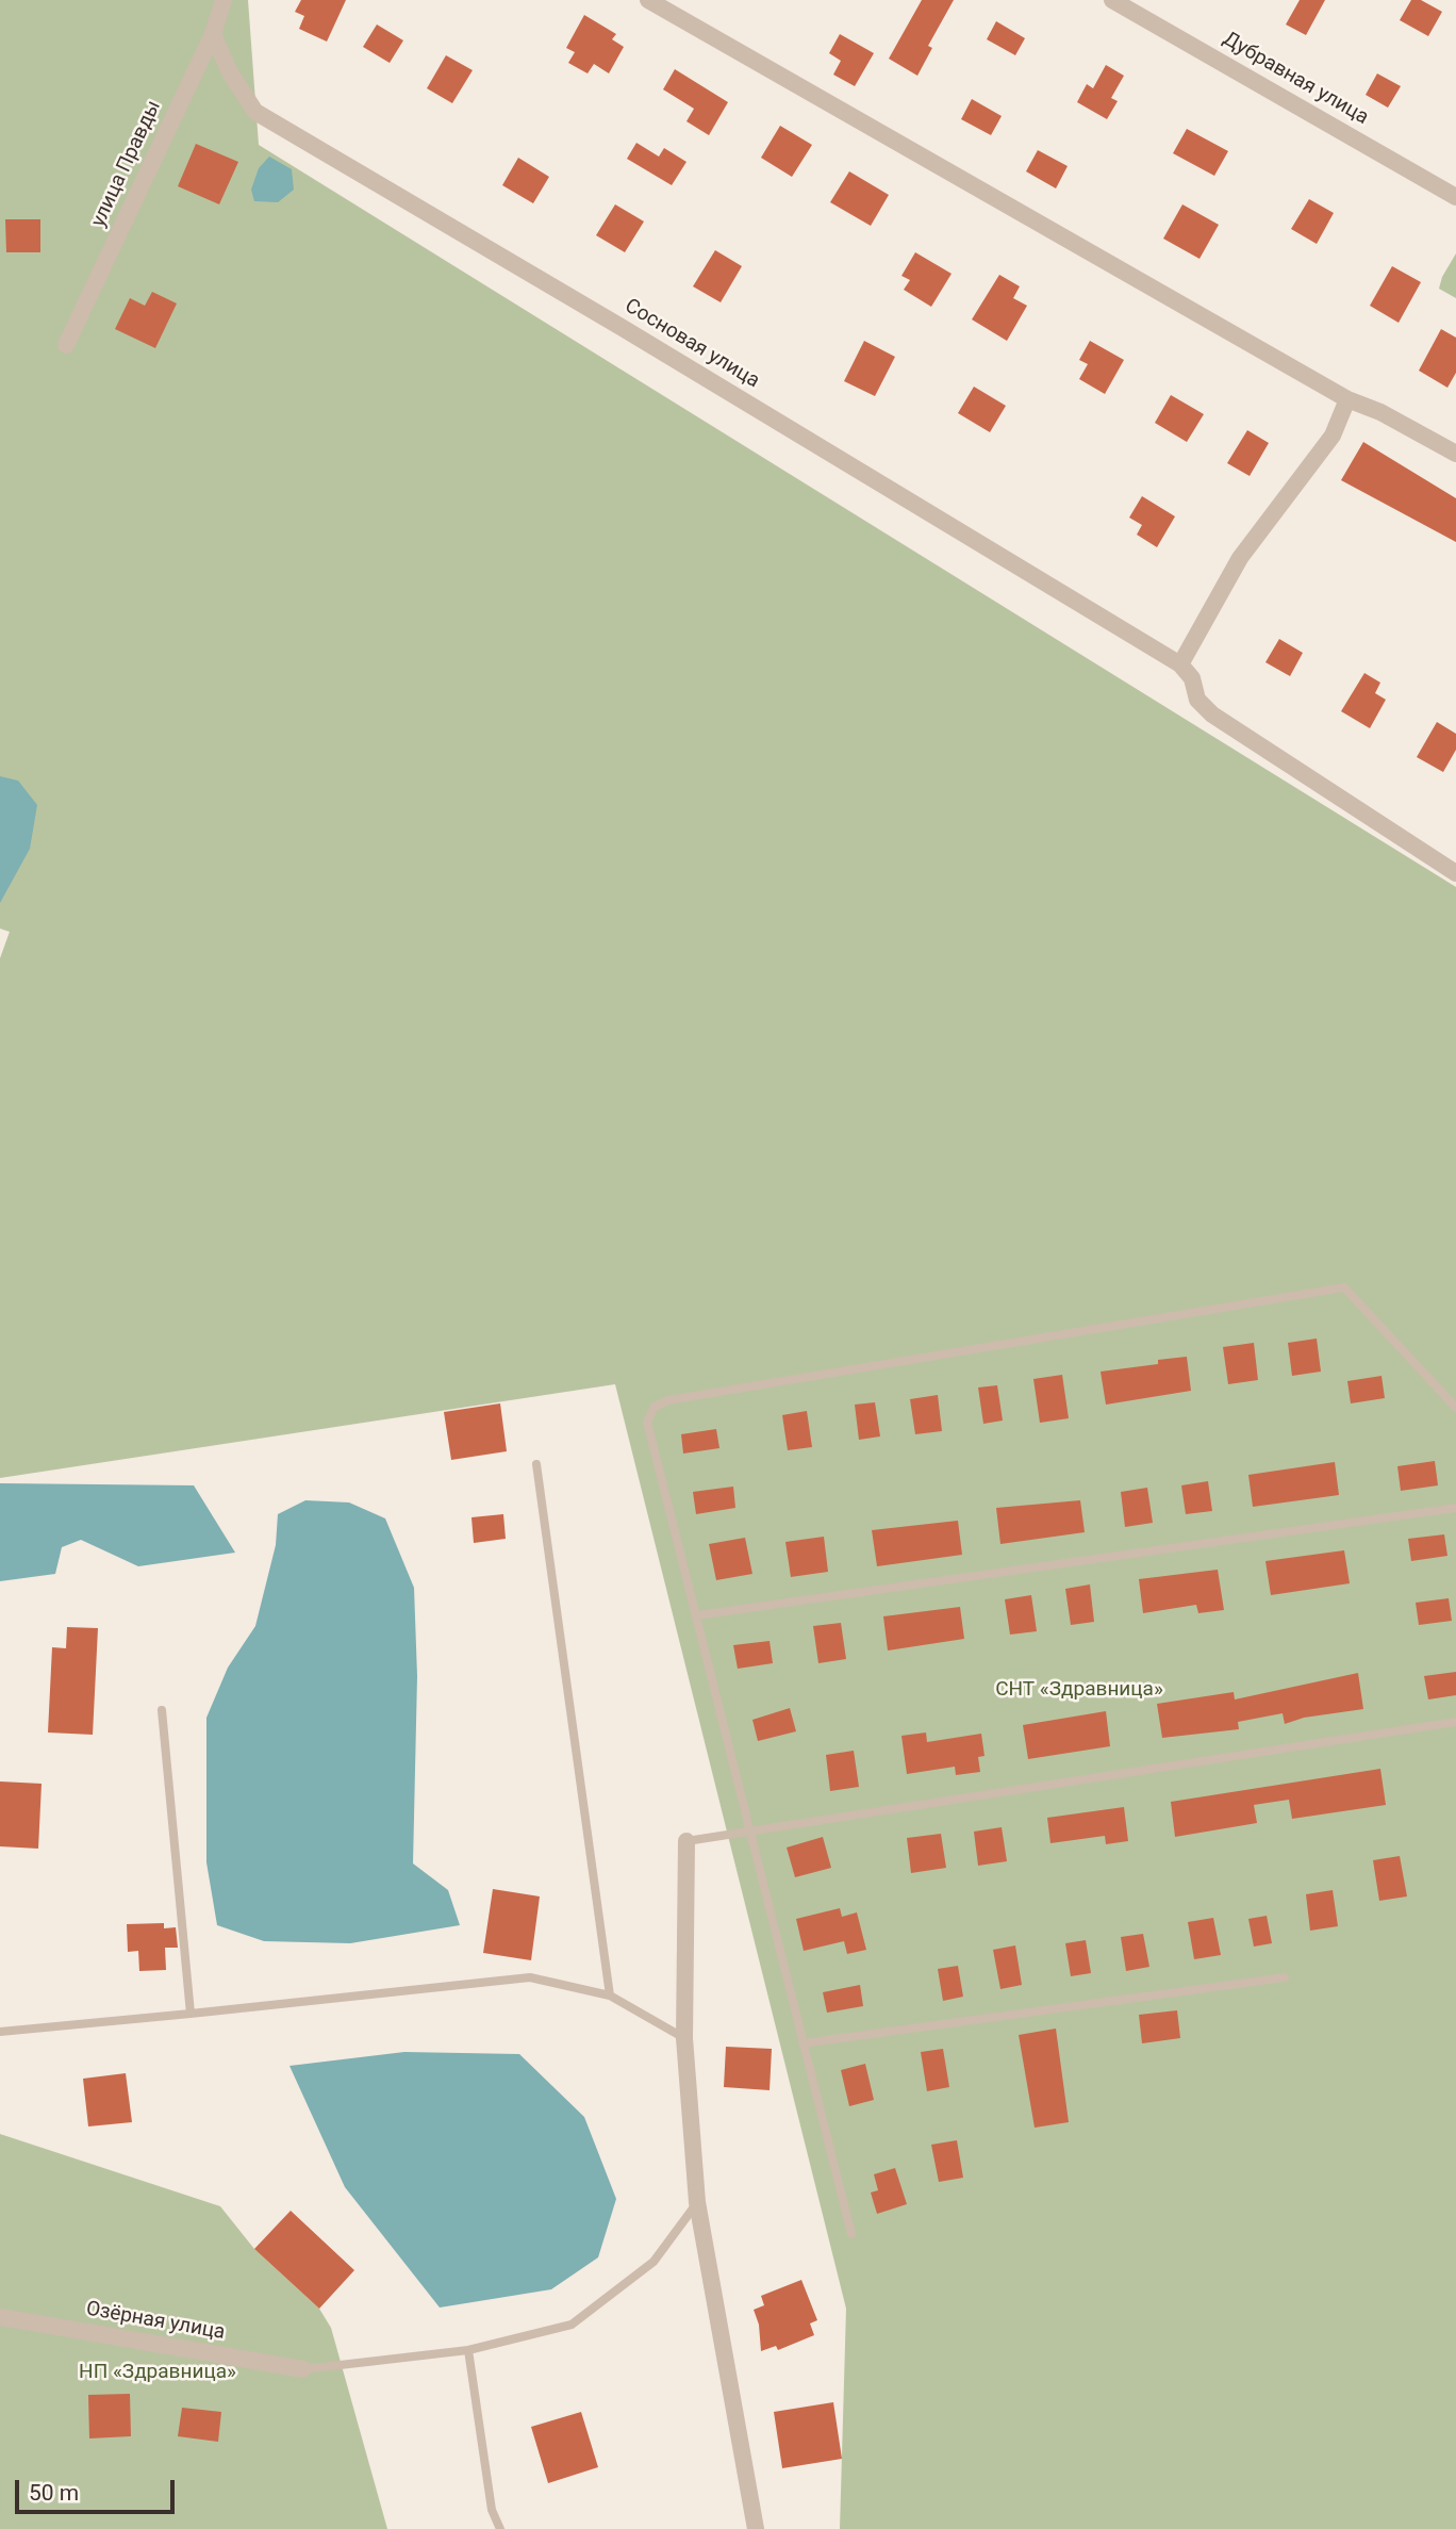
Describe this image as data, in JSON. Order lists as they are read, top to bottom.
{
  "streets": {
    "street": [
      "Дубравная улица",
      "улица Правды",
      "Сосновая улица",
      "Озёрная улица"
    ]
  },
  "crossings": [
    ["улица Правды", "Сосновая улица"]
  ],
  "parks": ["СНТ «Здравница»", "НП «Здравница»"],
  "scale_bar": "50 m"
}
